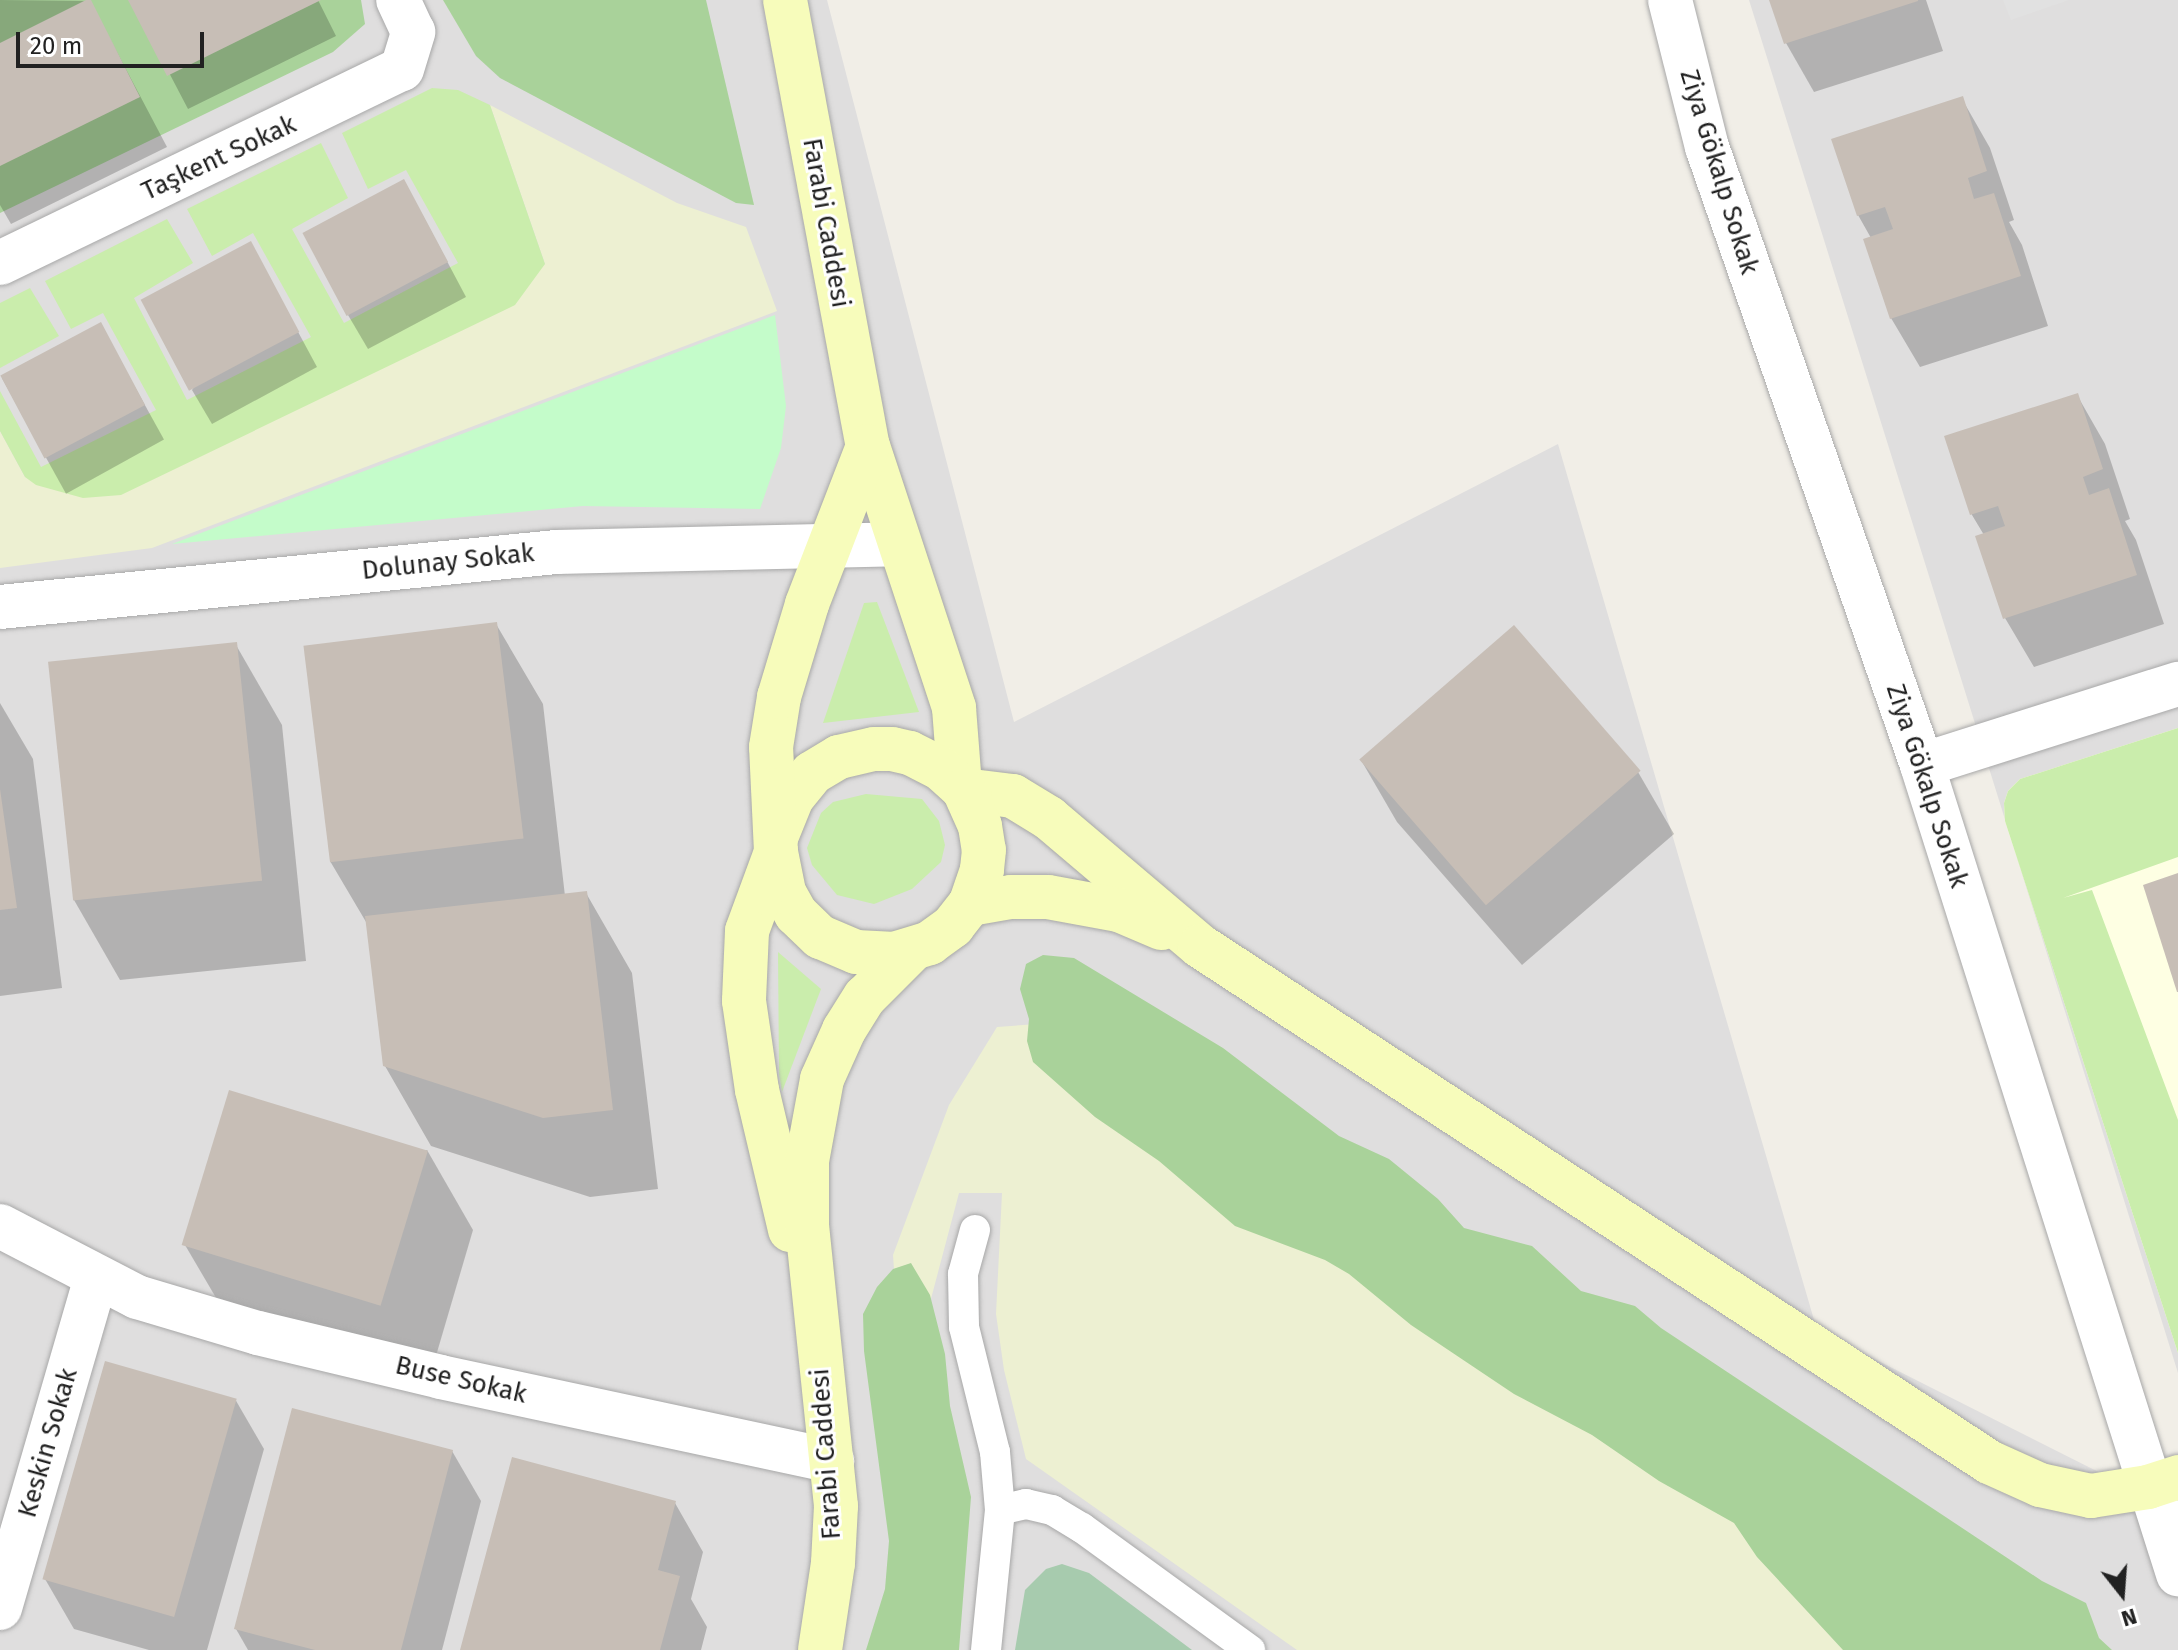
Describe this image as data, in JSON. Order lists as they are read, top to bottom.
{
  "streets": {
    "street": [
      "Taşkent Sokak",
      "Ziya Gökalp Sokak",
      "Farabi Caddesi",
      "Dolunay Sokak",
      "Buse Sokak",
      "Keskin Sokak"
    ]
  },
  "crossings": [
    ["Farabi Caddesi", "Dolunay Sokak"],
    ["Farabi Caddesi", "Buse Sokak"],
    ["Buse Sokak", "Keskin Sokak"]
  ],
  "scale_bar": "20 m",
  "north": "bottom"
}
